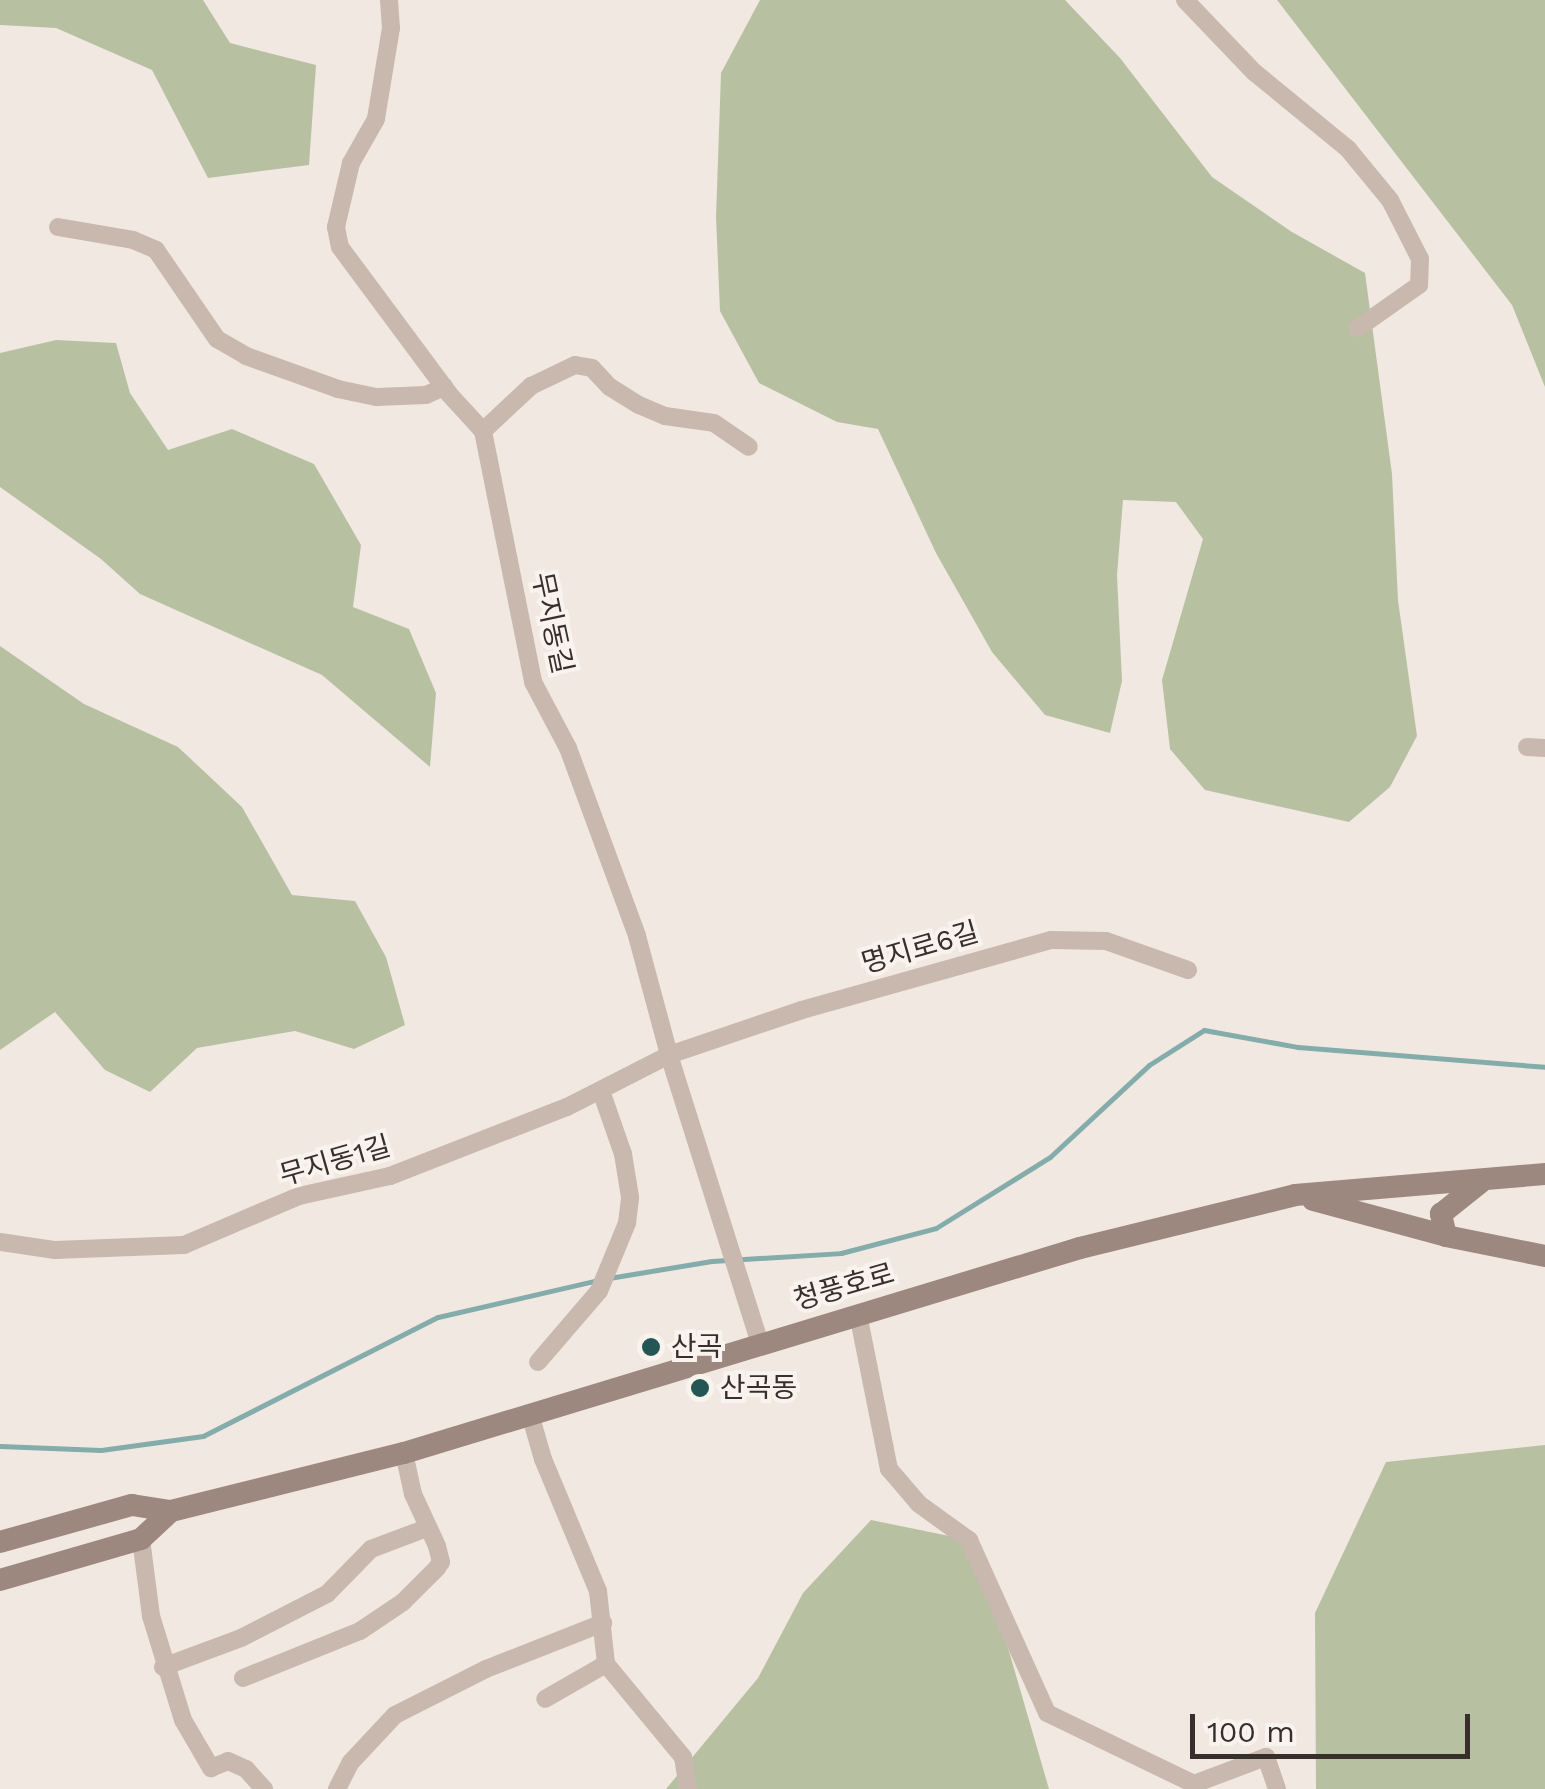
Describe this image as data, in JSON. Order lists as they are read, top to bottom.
{
  "streets": {
    "main road": ["청풍호로"],
    "street": ["무지동길", "명지로6길", "무지동1길"]
  },
  "crossings": [
    ["무지동길", "명지로6길"],
    ["무지동길", "무지동1길"],
    ["무지동길", "청풍호로"],
    ["명지로6길", "무지동1길"]
  ],
  "places": ["산곡", "산곡동"],
  "scale_bar": "100 m"
}
